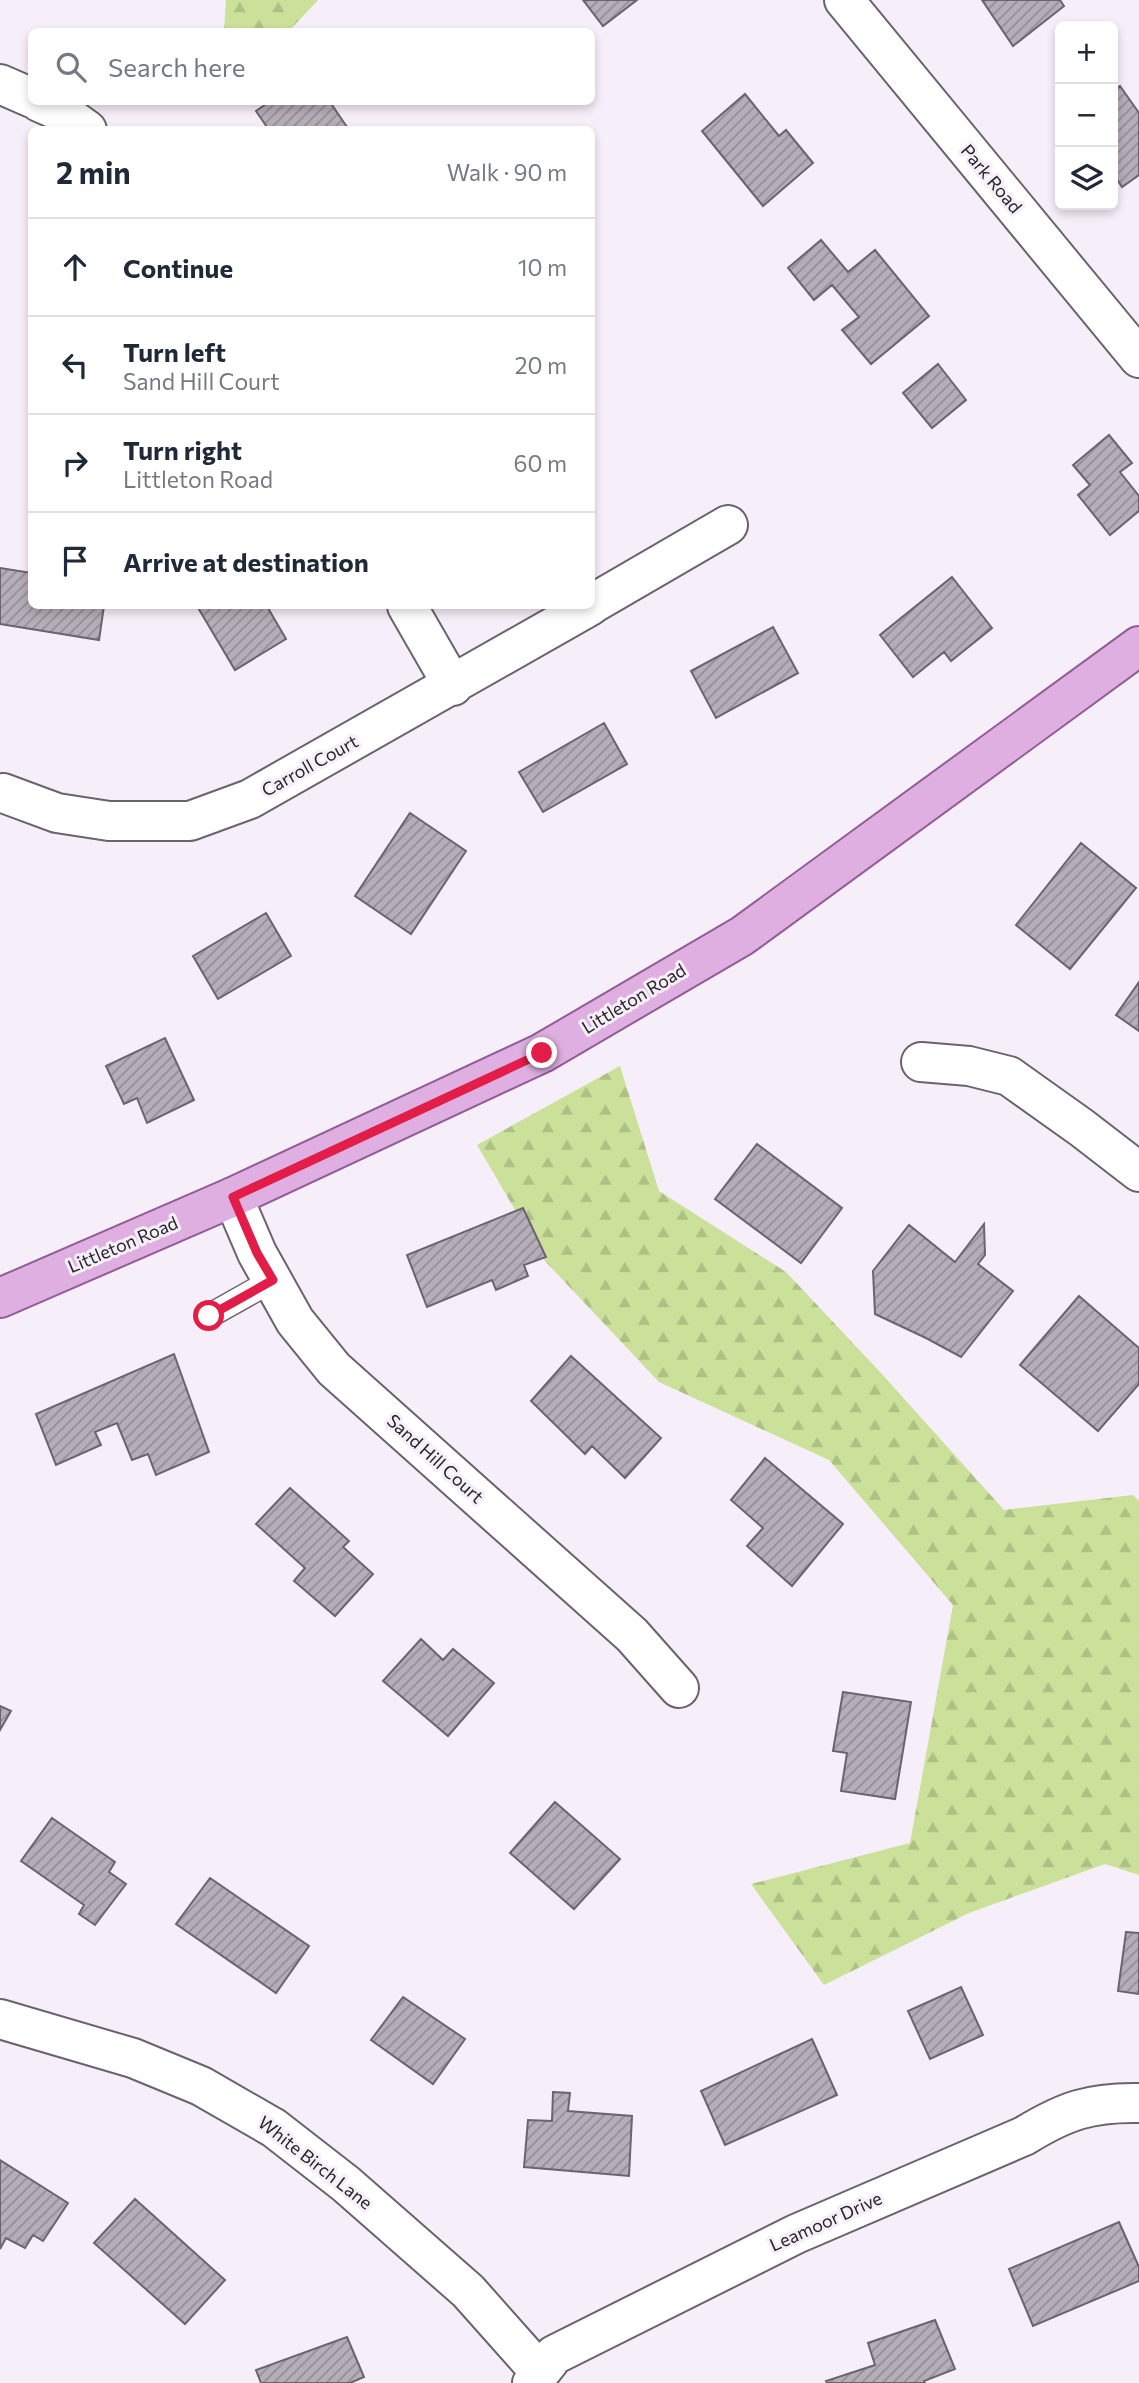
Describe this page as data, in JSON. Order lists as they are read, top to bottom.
{
  "streets": {
    "main road": ["Littleton Road"],
    "street": [
      "Park Road",
      "Carroll Court",
      "Sand Hill Court",
      "White Birch Lane",
      "Leamoor Drive"
    ]
  },
  "crossings": [
    ["Littleton Road", "Sand Hill Court"],
    ["White Birch Lane", "Leamoor Drive"]
  ],
  "page": {
    "map_buttons": ["+", "−"],
    "search": "Search here",
    "heading": ["2 min", "Walk · 90 m"],
    "list": [
      ["Continue", "10 m"],
      ["Turn left", "Sand Hill Court", "20 m"],
      ["Turn right", "Littleton Road", "60 m"],
      "Arrive at destination"
    ]
  }
}
